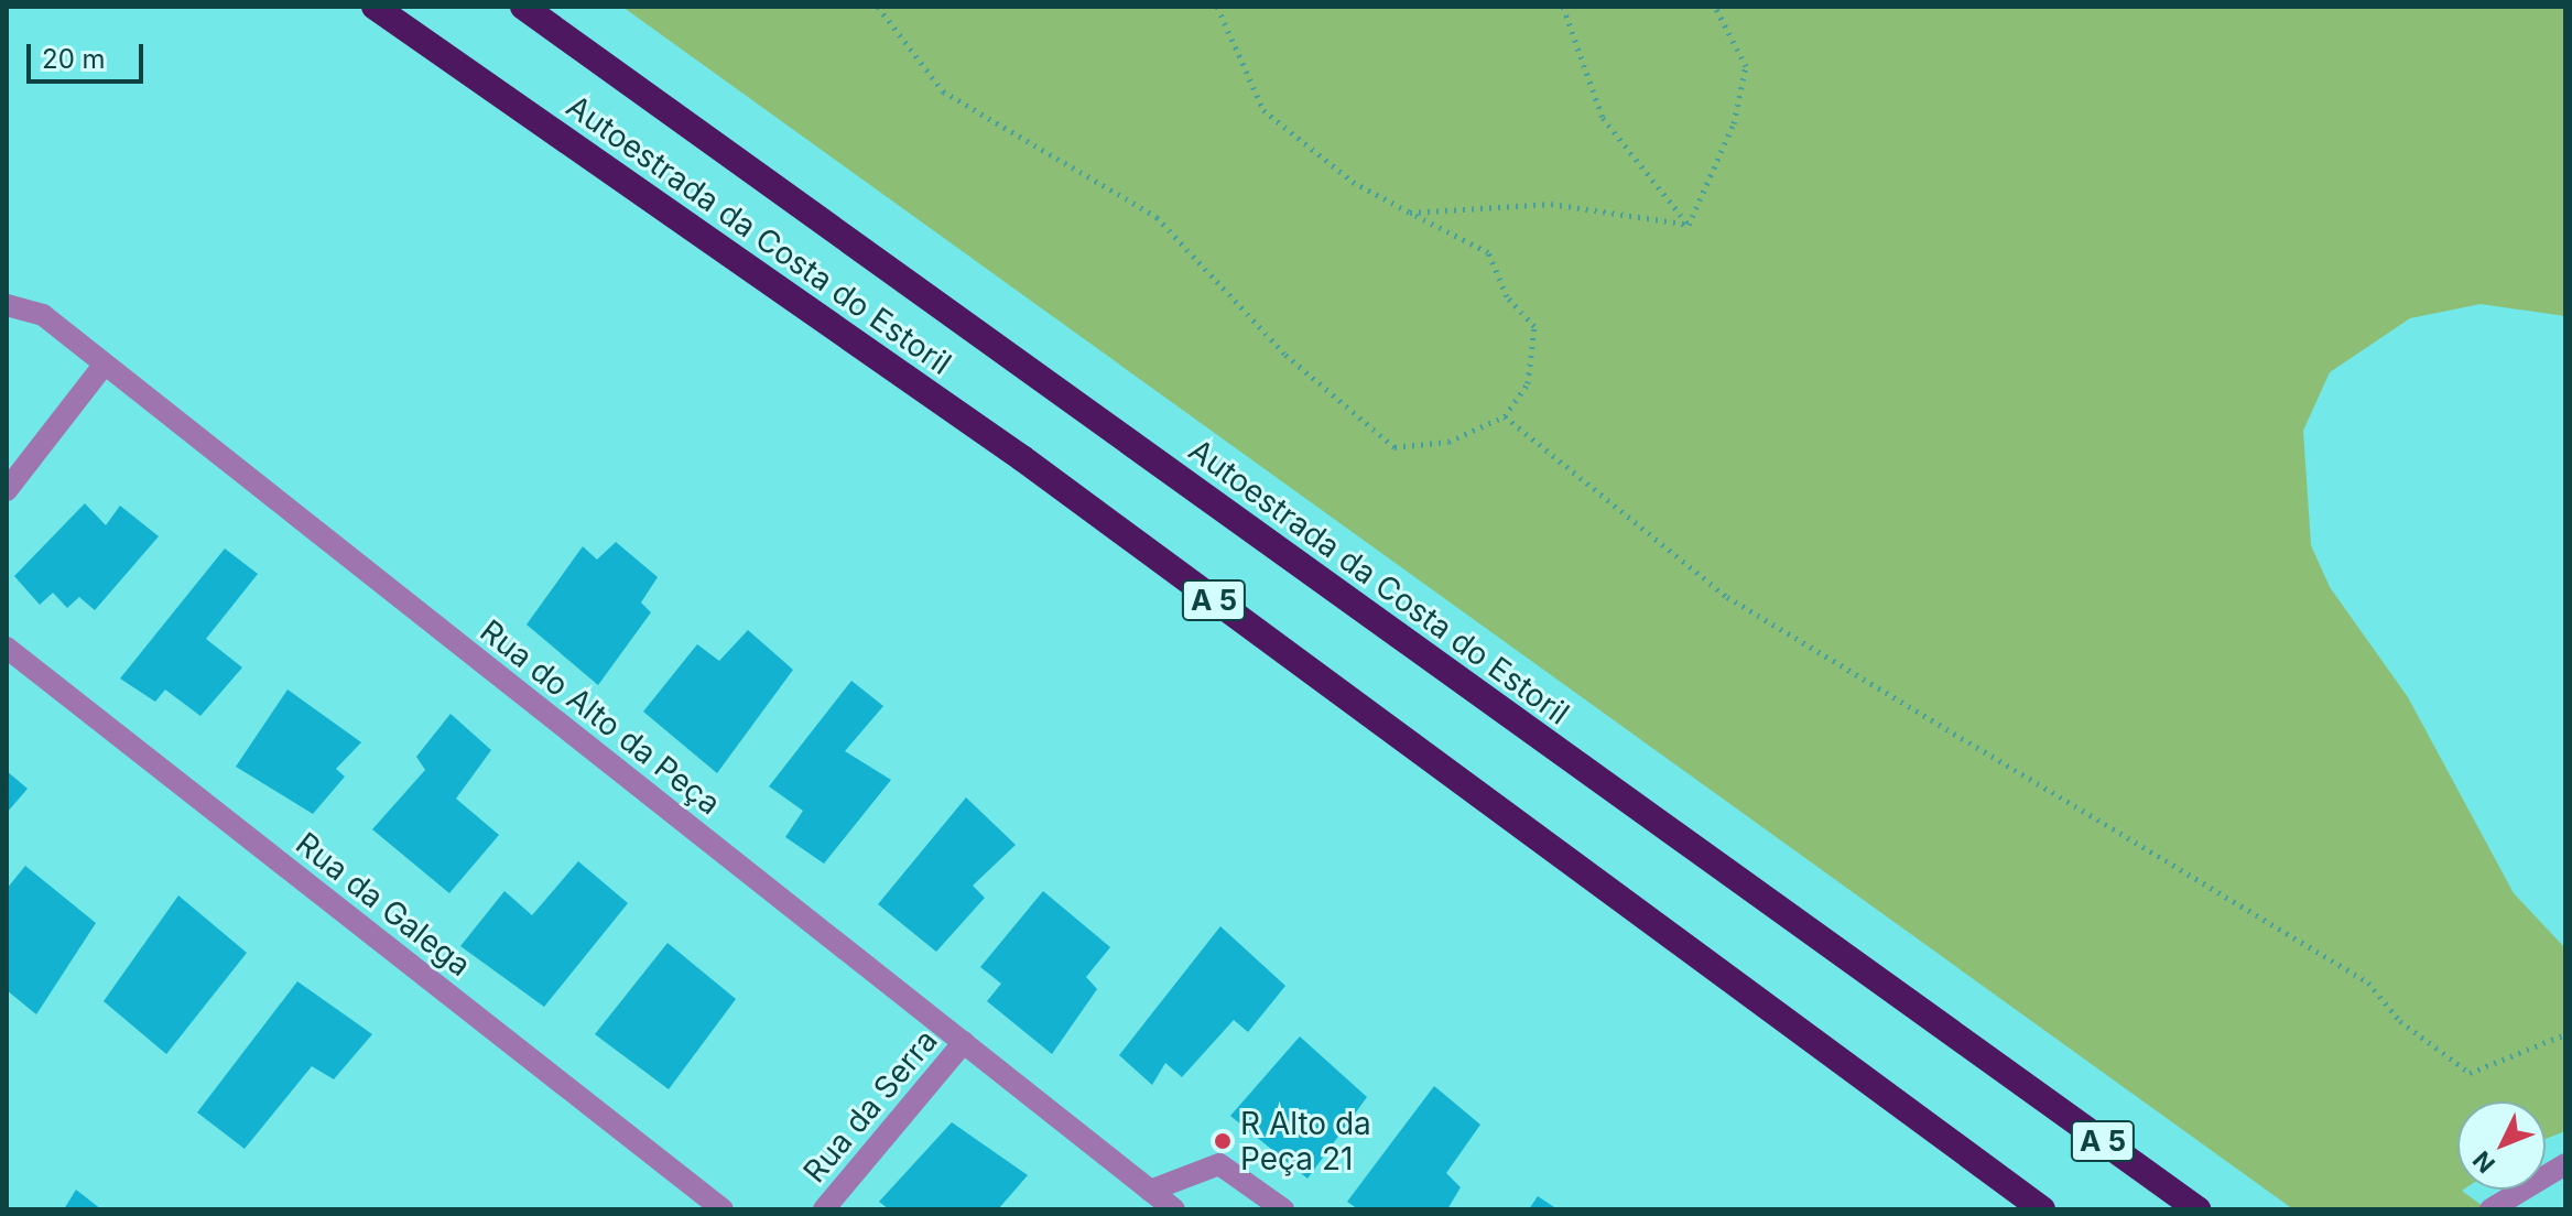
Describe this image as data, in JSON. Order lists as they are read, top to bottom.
{
  "streets": {
    "highway": ["Autoestrada da Costa do Estoril", "A 5"],
    "street": ["Rua do Alto da Peça", "Rua da Galega", "Rua da Serra"]
  },
  "crossings": [
    ["Rua do Alto da Peça", "Rua da Serra"]
  ],
  "places": ["R Alto da Peça 21"],
  "scale_bar": "20 m",
  "north": "bottom left"
}
